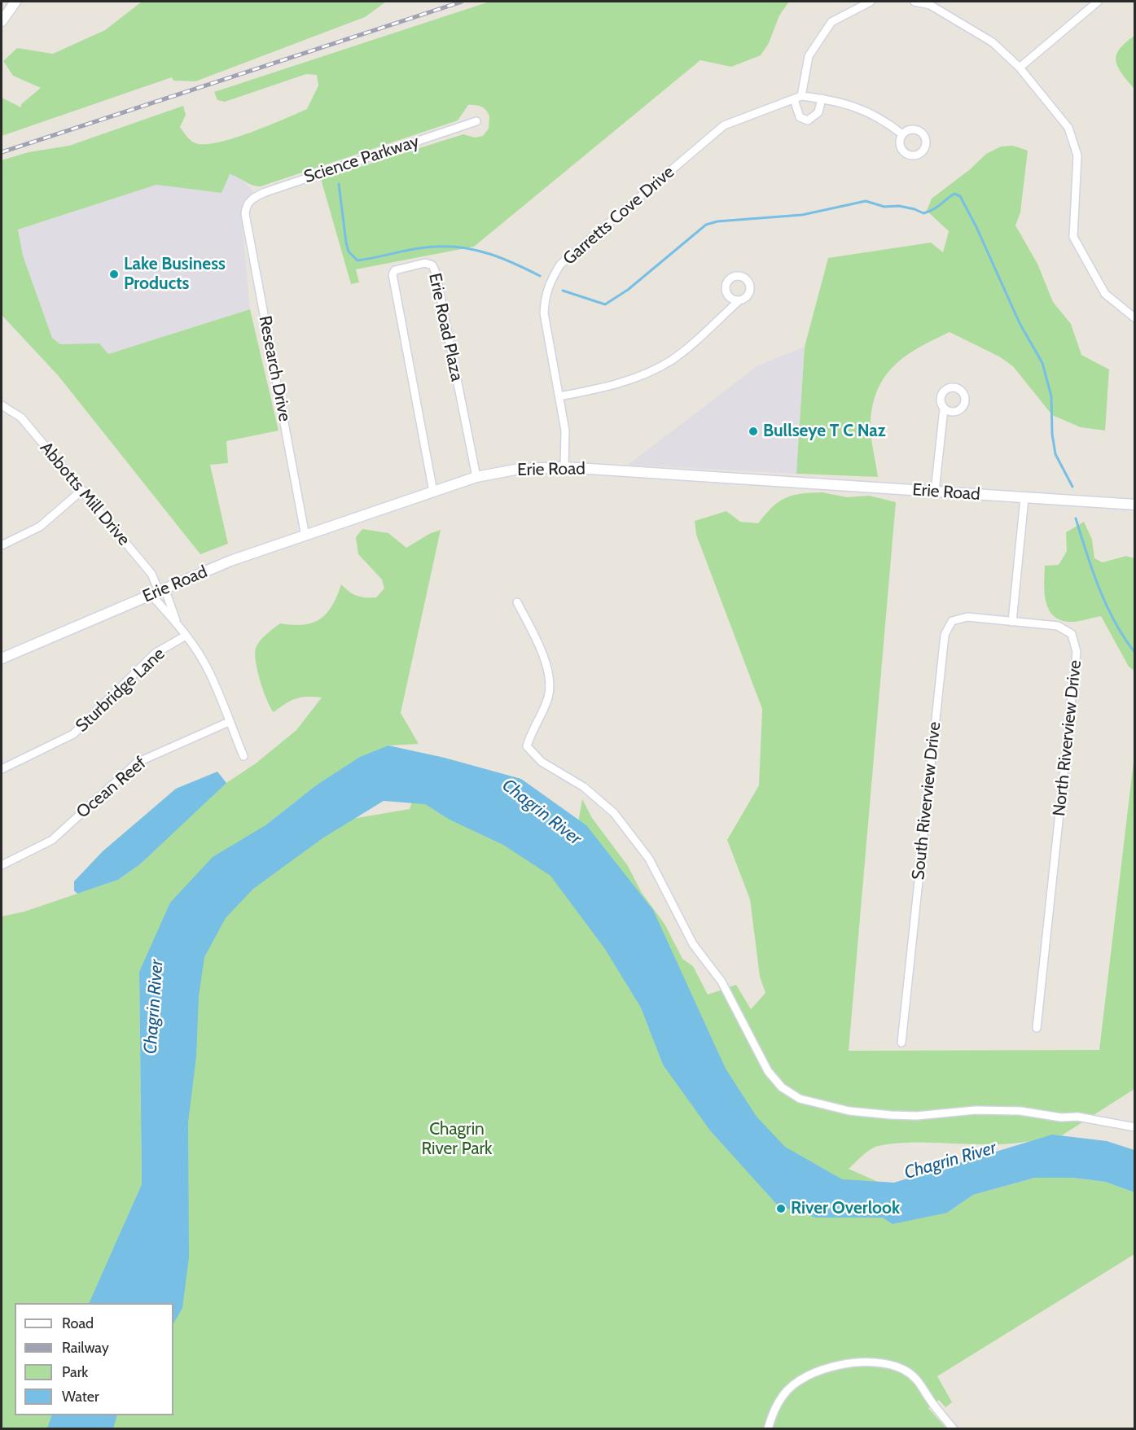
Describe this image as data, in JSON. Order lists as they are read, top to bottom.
{
  "streets": {
    "street": [
      "Science Parkway",
      "Garretts Cove Drive",
      "Erie Road Plaza",
      "Research Drive",
      "Erie Road",
      "Abbotts Mill Drive",
      "Sturbridge Lane",
      "North Riverview Drive",
      "Ocean Reef",
      "South Riverview Drive"
    ]
  },
  "crossings": [
    ["Science Parkway", "Research Drive"],
    ["Garretts Cove Drive", "Erie Road"],
    ["Erie Road Plaza", "Erie Road"],
    ["Research Drive", "Erie Road"],
    ["Erie Road", "Abbotts Mill Drive"],
    ["North Riverview Drive", "South Riverview Drive"]
  ],
  "water": ["Chagrin River"],
  "parks": ["Chagrin River Park"],
  "places": ["Lake Business Products", "Bullseye T C Naz", "River Overlook"],
  "legend": [
    "Road",
    "Railway",
    "Park",
    "Water"
  ]
}
